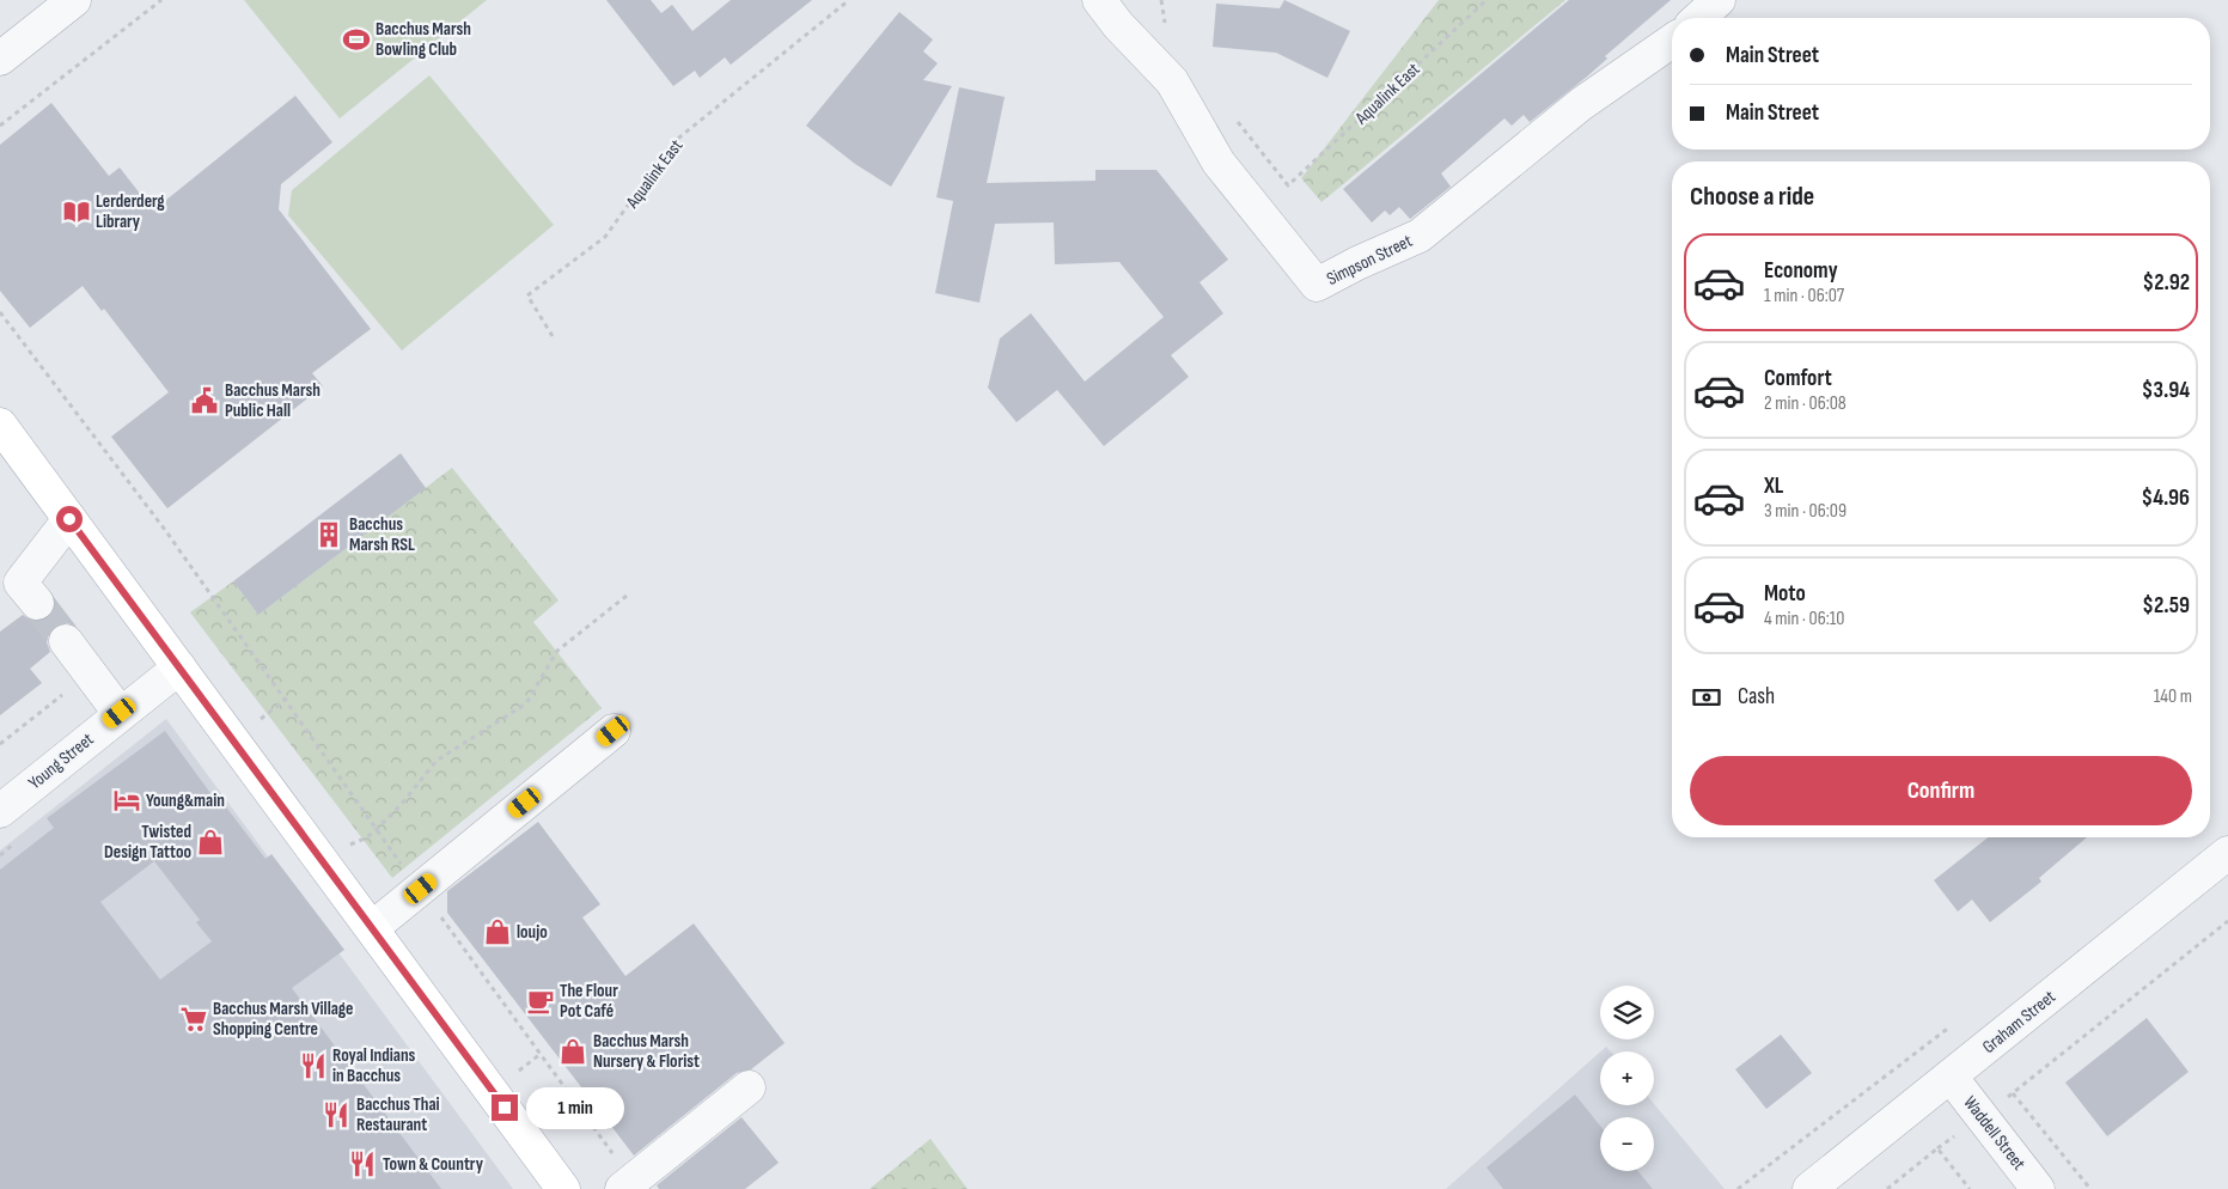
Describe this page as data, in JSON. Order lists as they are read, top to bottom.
{
  "streets": {
    "street": [
      "Simpson Street",
      "Young Street",
      "Graham Street",
      "Waddell Street"
    ],
    "path": ["Aqualink East"]
  },
  "crossings": [
    ["Graham Street", "Waddell Street"]
  ],
  "places": {
    "sports": ["Bacchus Marsh Bowling Club"],
    "library": ["Lerderderg Library"],
    "public building": ["Bacchus Marsh Public Hall"],
    "building": ["Bacchus Marsh RSL"],
    "hotel": ["Young&main"],
    "shop": ["Twisted Design Tattoo", "loujo", "Bacchus Marsh Nursery & Florist"],
    "cafe": ["The Flour Pot Café"],
    "supermarket": ["Bacchus Marsh Village Shopping Centre"],
    "restaurant": ["Royal Indians in Bacchus", "Bacchus Thai Restaurant", "Town & Country"]
  },
  "page": {
    "banner": ["Main Street", "Main Street"],
    "heading": "Choose a ride",
    "list": [
      {
        "name": "Economy",
        "note": "1 min · 06:07",
        "value": "$2.92"
      },
      {
        "name": "Comfort",
        "note": "2 min · 06:08",
        "value": "$3.94"
      },
      {
        "name": "XL",
        "note": "3 min · 06:09",
        "value": "$4.96"
      },
      {
        "name": "Moto",
        "note": "4 min · 06:10",
        "value": "$2.59"
      }
    ],
    "pay": ["Cash", "140 m"],
    "buttons": "Confirm",
    "map_buttons": ["+", "−"],
    "bubble": "1 min"
  }
}
